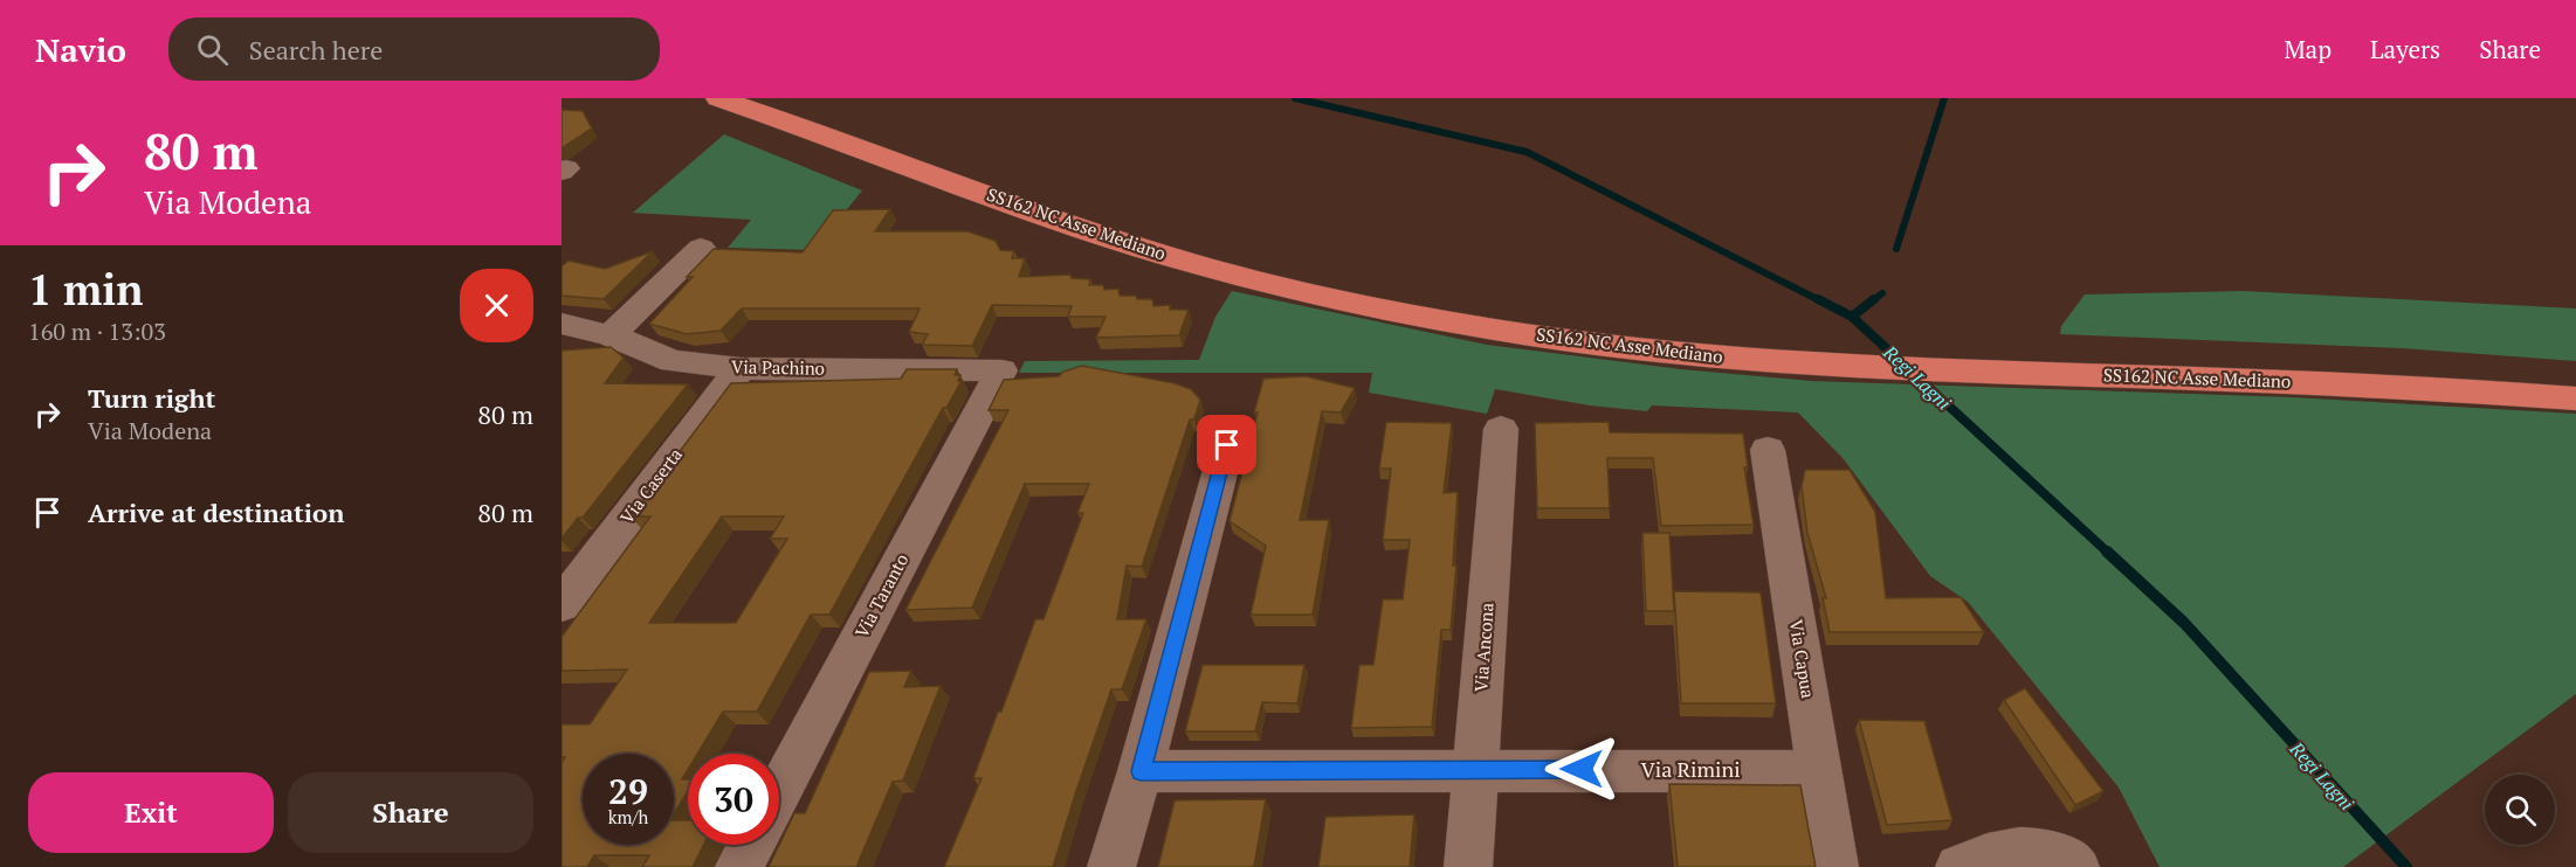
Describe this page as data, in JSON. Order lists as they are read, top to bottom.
{
  "streets": {
    "highway": ["SS162 NC Asse Mediano"],
    "street": [
      "Via Pachino",
      "Via Caserta",
      "Via Taranto",
      "Via Ancona",
      "Via Capua",
      "Via Rimini"
    ]
  },
  "crossings": [
    ["Via Pachino", "Via Caserta"],
    ["Via Pachino", "Via Taranto"],
    ["Via Ancona", "Via Rimini"],
    ["Via Capua", "Via Rimini"]
  ],
  "water": ["Regi Lagni"],
  "page": {
    "header": "Navio",
    "search": "Search here",
    "nav": ["Map", "Layers", "Share"],
    "turn": ["80 m", "Via Modena"],
    "heading": ["1 min", "160 m · 13:03"],
    "list": [
      {
        "name": "Turn right",
        "note": "Via Modena",
        "value": "80 m"
      },
      {
        "name": "Arrive at destination",
        "value": "80 m"
      }
    ],
    "speed": "29 km/h",
    "limit": "30",
    "buttons": ["Exit", "Share"]
  }
}
